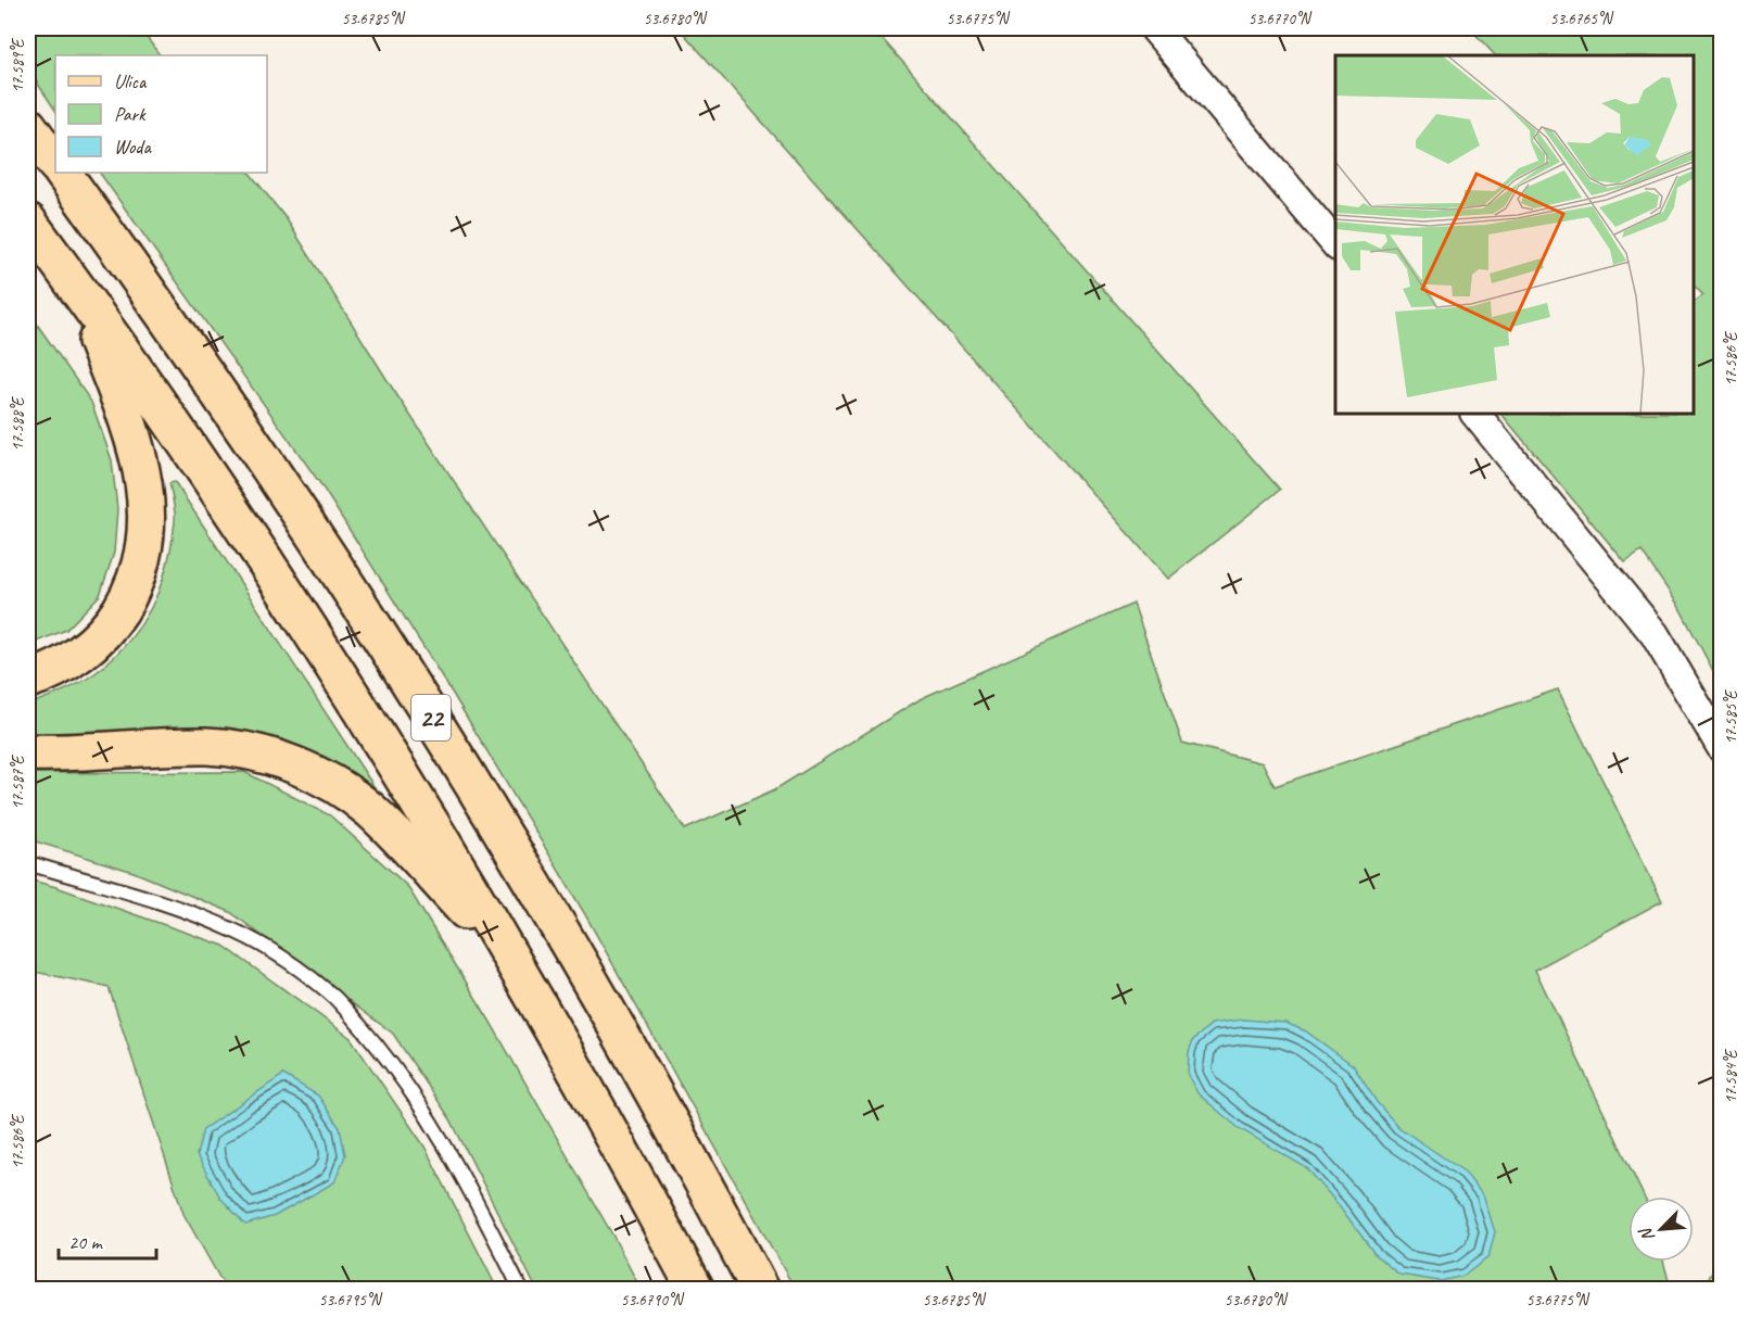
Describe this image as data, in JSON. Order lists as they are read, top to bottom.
{
  "streets": {
    "main road": ["22"]
  },
  "legend": ["Ulica", "Park", "Woda"],
  "scale_bar": "20 m",
  "north": "bottom left",
  "coordinates": [
    "53.6785°N",
    "53.6780°N",
    "53.6775°N",
    "53.6770°N",
    "53.6765°N",
    "17.589°E",
    "17.586°E",
    "17.588°E",
    "17.585°E",
    "17.587°E",
    "17.584°E",
    "53.6795°N",
    "53.6790°N"
  ]
}
